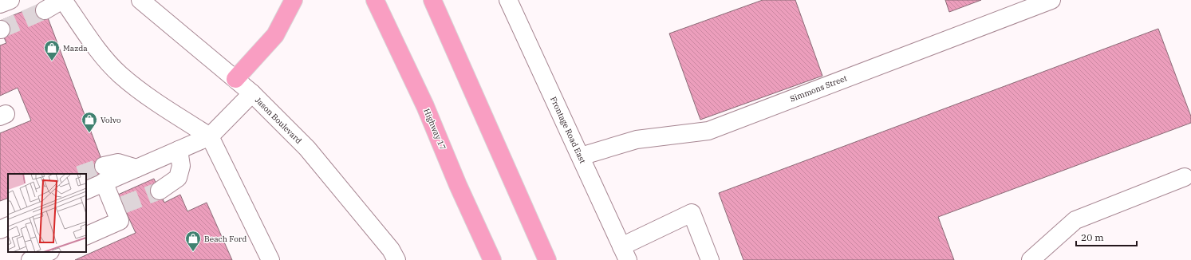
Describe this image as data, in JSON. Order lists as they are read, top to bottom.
{
  "streets": {
    "highway": ["Highway 17"],
    "street": ["Simmons Street", "Jason Boulevard", "Frontage Road East"]
  },
  "crossings": [
    ["Simmons Street", "Frontage Road East"]
  ],
  "places": {
    "shop": ["Mazda", "Volvo", "Beach Ford"]
  },
  "scale_bar": "20 m"
}
